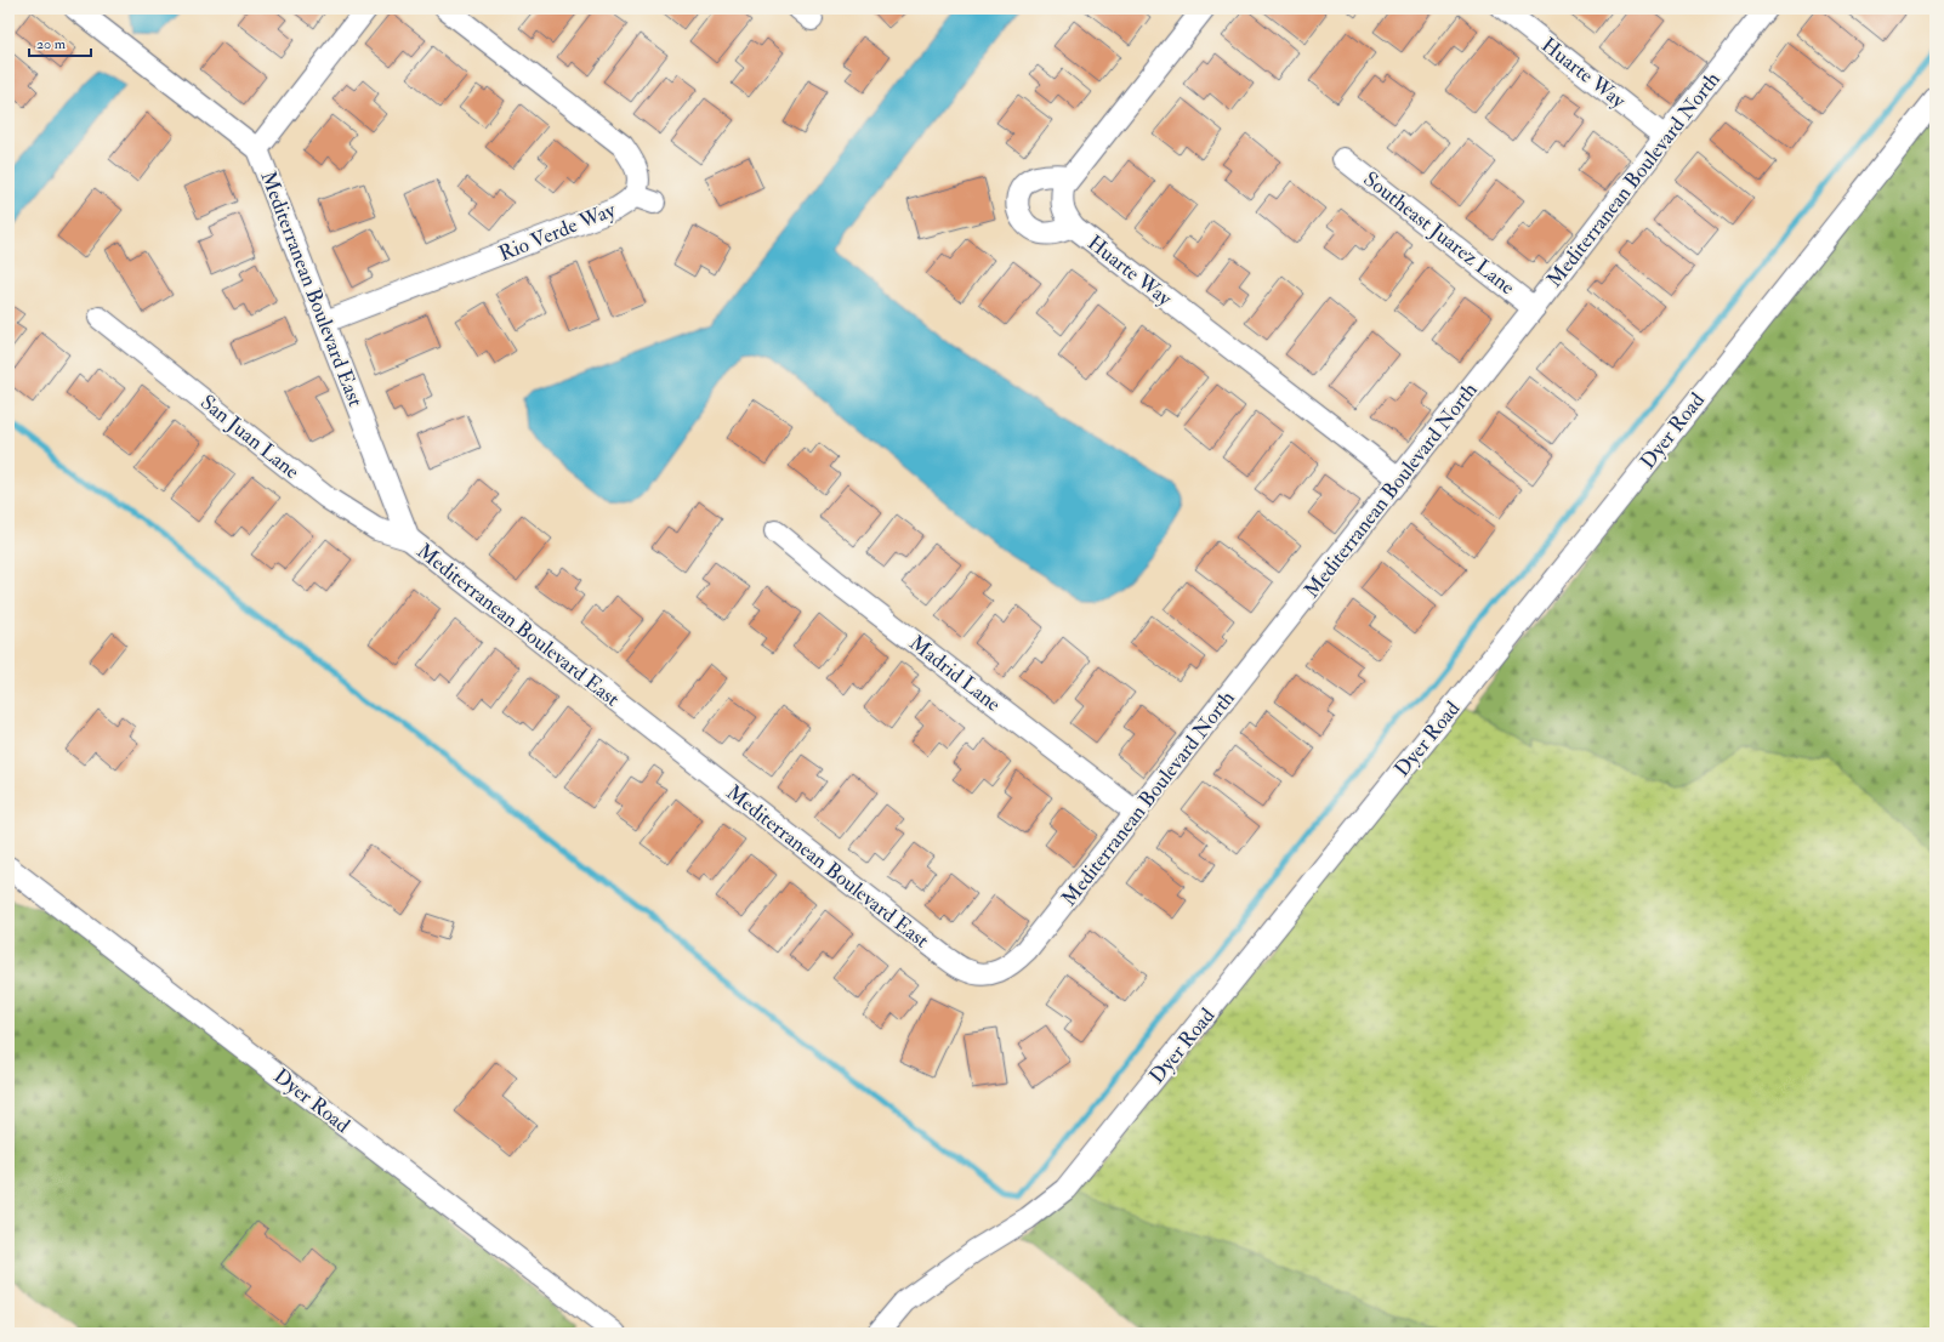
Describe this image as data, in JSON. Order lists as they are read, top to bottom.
{
  "streets": {
    "street": [
      "Huarte Way",
      "Mediterranean Boulevard North",
      "Rio Verde Way",
      "Southeast Juarez Lane",
      "Mediterranean Boulevard East",
      "Dyer Road",
      "San Juan Lane",
      "Madrid Lane"
    ]
  },
  "crossings": [
    ["Huarte Way", "Mediterranean Boulevard North"],
    ["Mediterranean Boulevard North", "Southeast Juarez Lane"],
    ["Mediterranean Boulevard North", "Mediterranean Boulevard East"],
    ["Mediterranean Boulevard North", "Madrid Lane"],
    ["Rio Verde Way", "Mediterranean Boulevard East"],
    ["Mediterranean Boulevard East", "San Juan Lane"]
  ],
  "scale_bar": "20 m"
}
